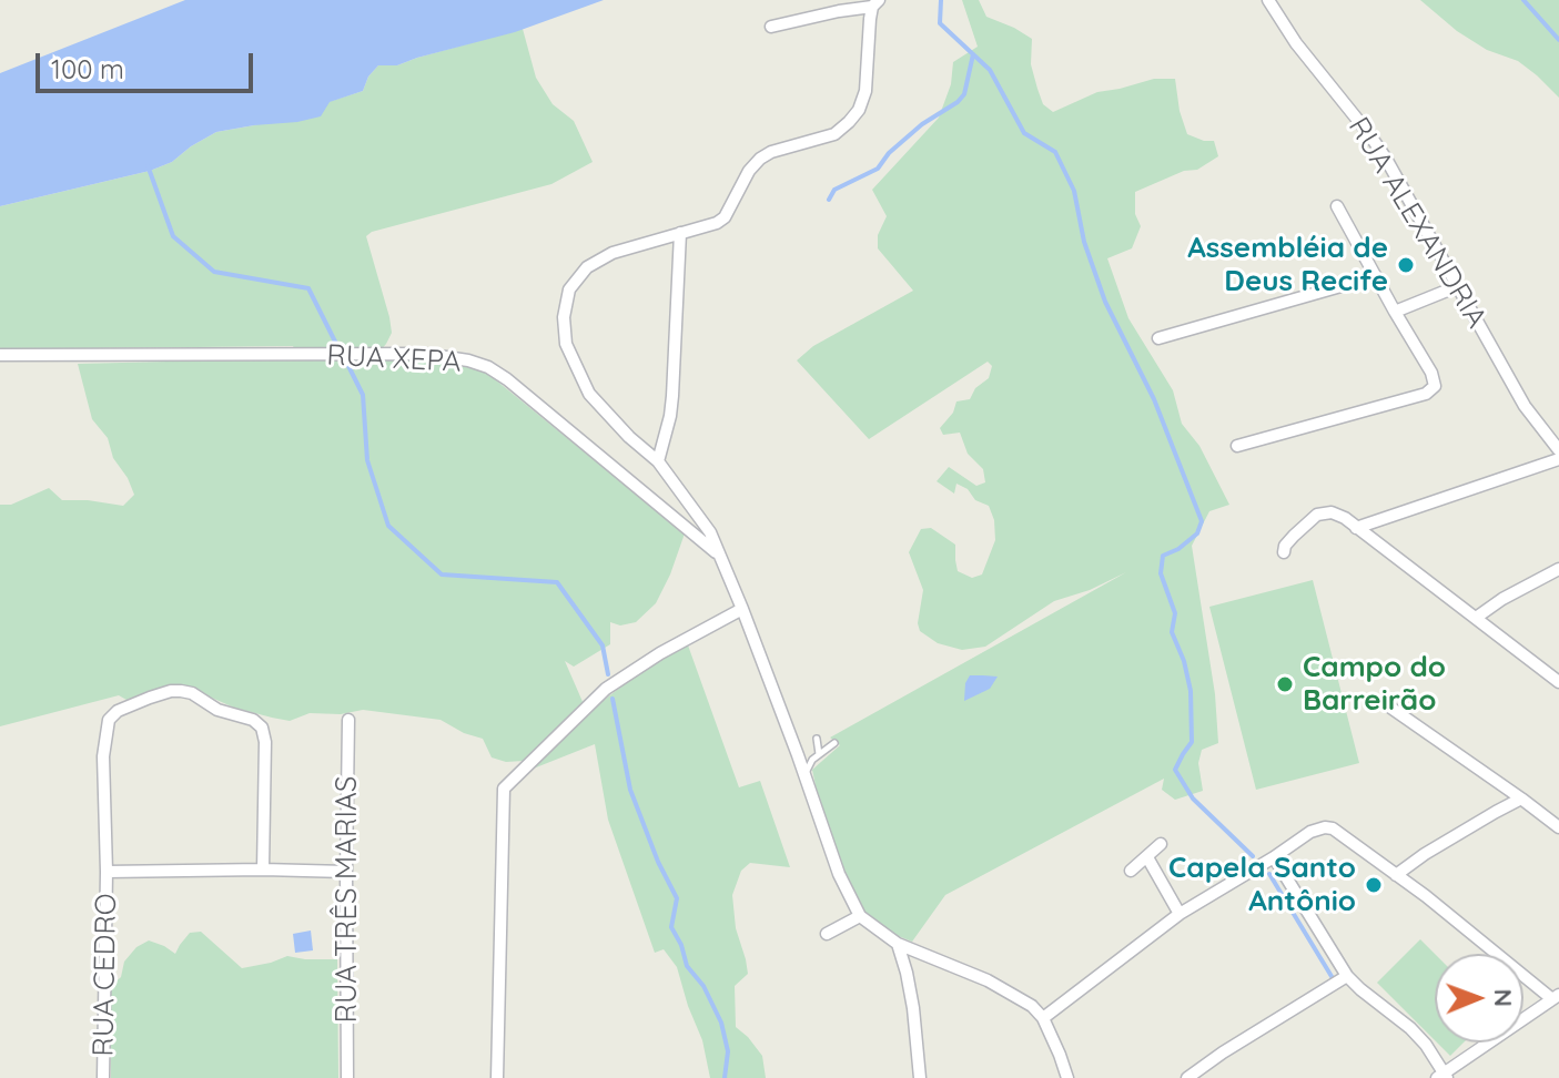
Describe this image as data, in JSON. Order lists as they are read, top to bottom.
{
  "streets": {
    "street": [
      "RUA ALEXANDRIA",
      "RUA XEPA",
      "RUA TRÊS MARIAS",
      "RUA CEDRO"
    ]
  },
  "places": ["Assembléia de Deus Recife", "Campo do Barreirão", "Capela Santo Antônio"],
  "scale_bar": "100 m",
  "north": "right"
}
